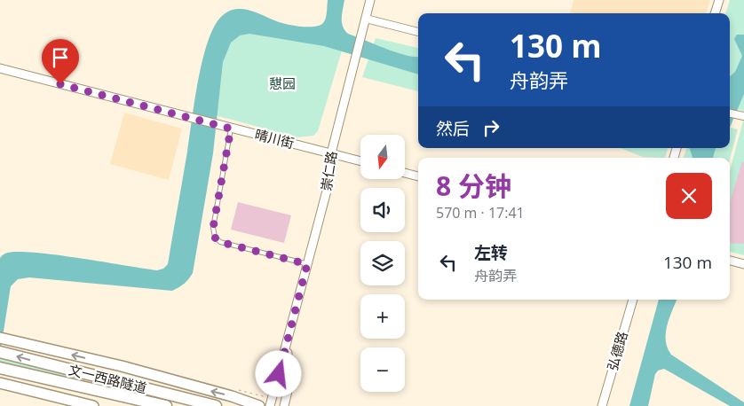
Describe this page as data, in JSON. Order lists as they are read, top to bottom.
{
  "streets": {
    "highway": ["文一西路隧道"],
    "street": ["晴川街", "崇仁路", "弘德路"]
  },
  "crossings": [
    ["晴川街", "崇仁路"]
  ],
  "parks": ["憇园"],
  "north": "bottom",
  "page": {
    "turn": ["130 m", "舟韵弄"],
    "then": "然后",
    "map_buttons": ["+", "−"],
    "heading": ["8 分钟", "570 m · 17:41"],
    "list": [
      {
        "name": "左转",
        "note": "舟韵弄",
        "value": "130 m"
      }
    ]
  }
}
